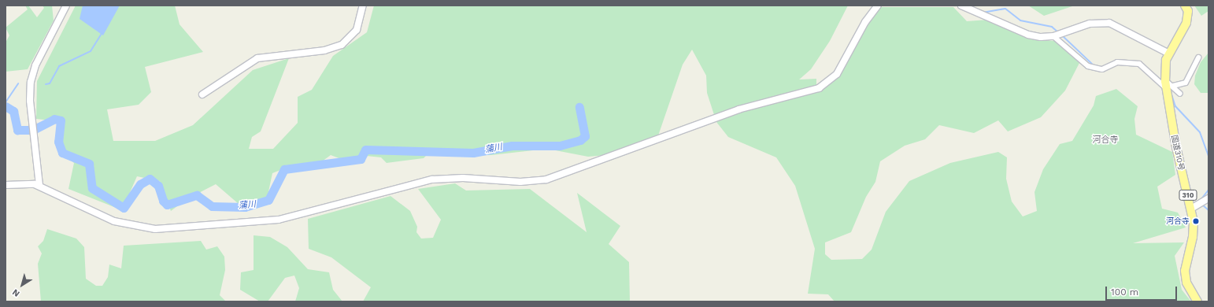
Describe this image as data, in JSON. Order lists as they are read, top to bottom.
{
  "streets": {
    "highway": ["国道310号", "310"]
  },
  "districts": ["河合寺"],
  "water": ["蒲川"],
  "places": ["河合寺"],
  "scale_bar": "100 m",
  "north": "bottom left"
}
